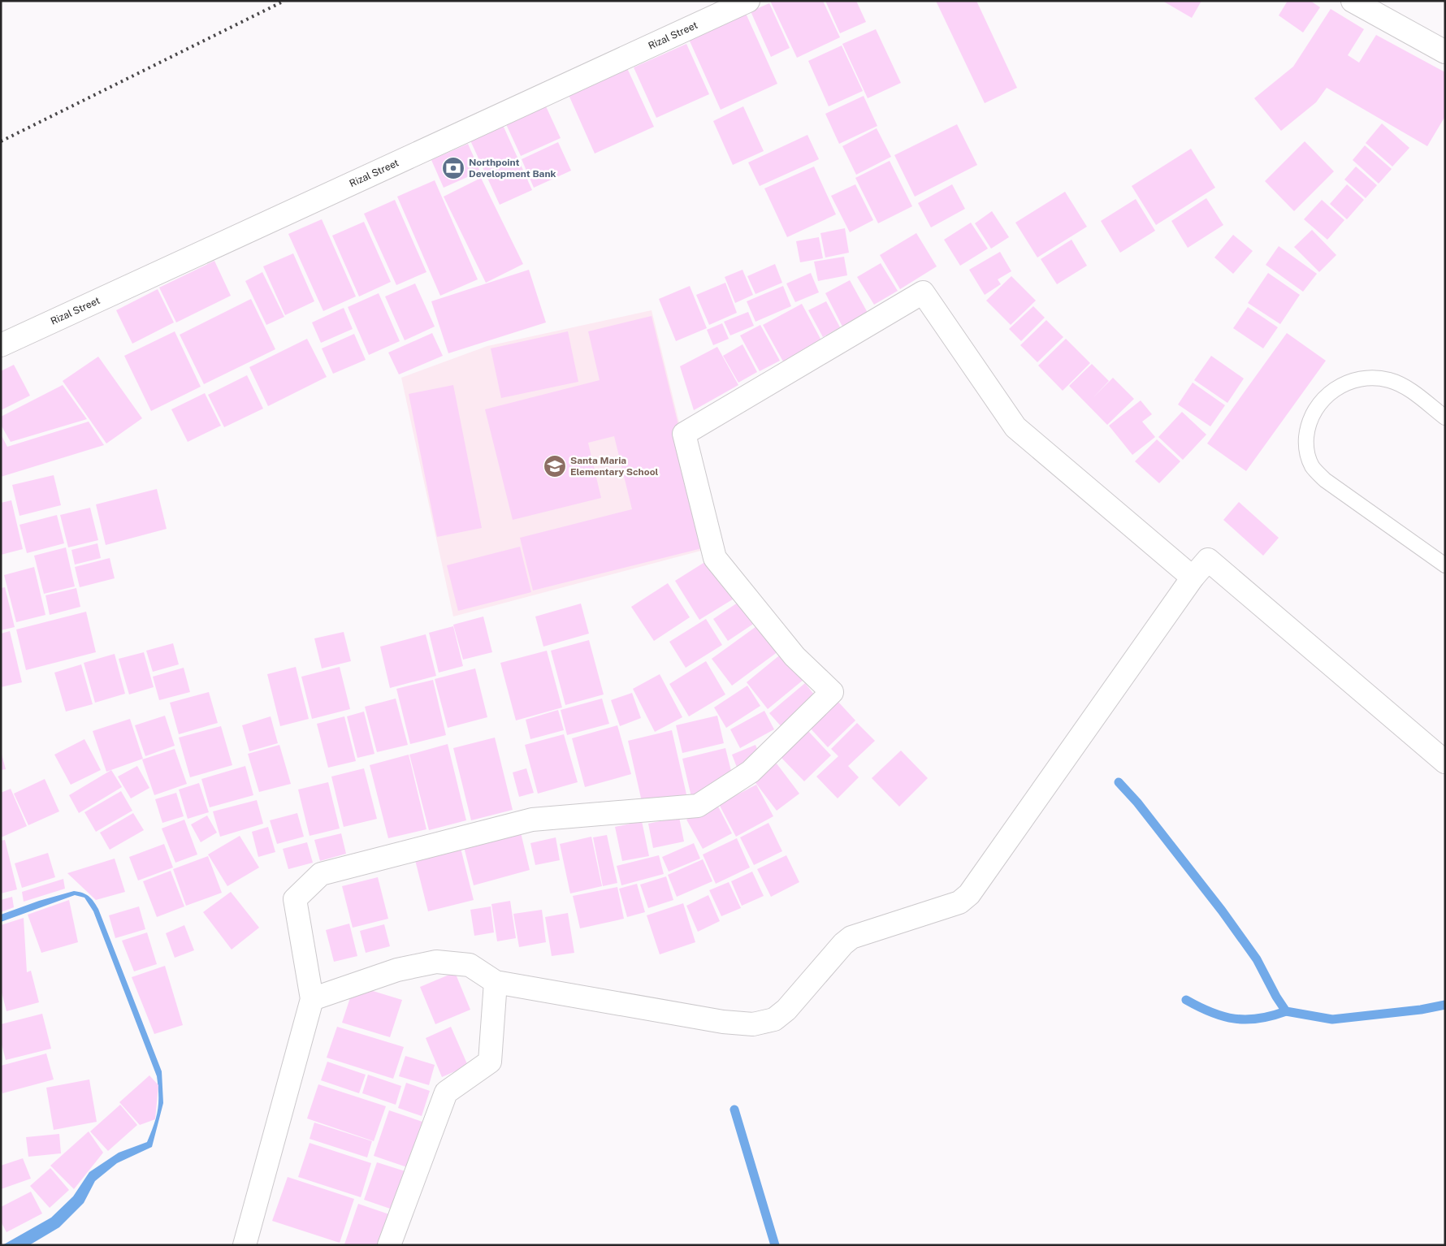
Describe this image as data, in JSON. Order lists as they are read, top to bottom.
{
  "streets": {
    "street": ["Rizal Street"]
  },
  "places": {
    "bank": ["Northpoint Development Bank"],
    "school or university": ["Santa Maria Elementary School"]
  }
}
